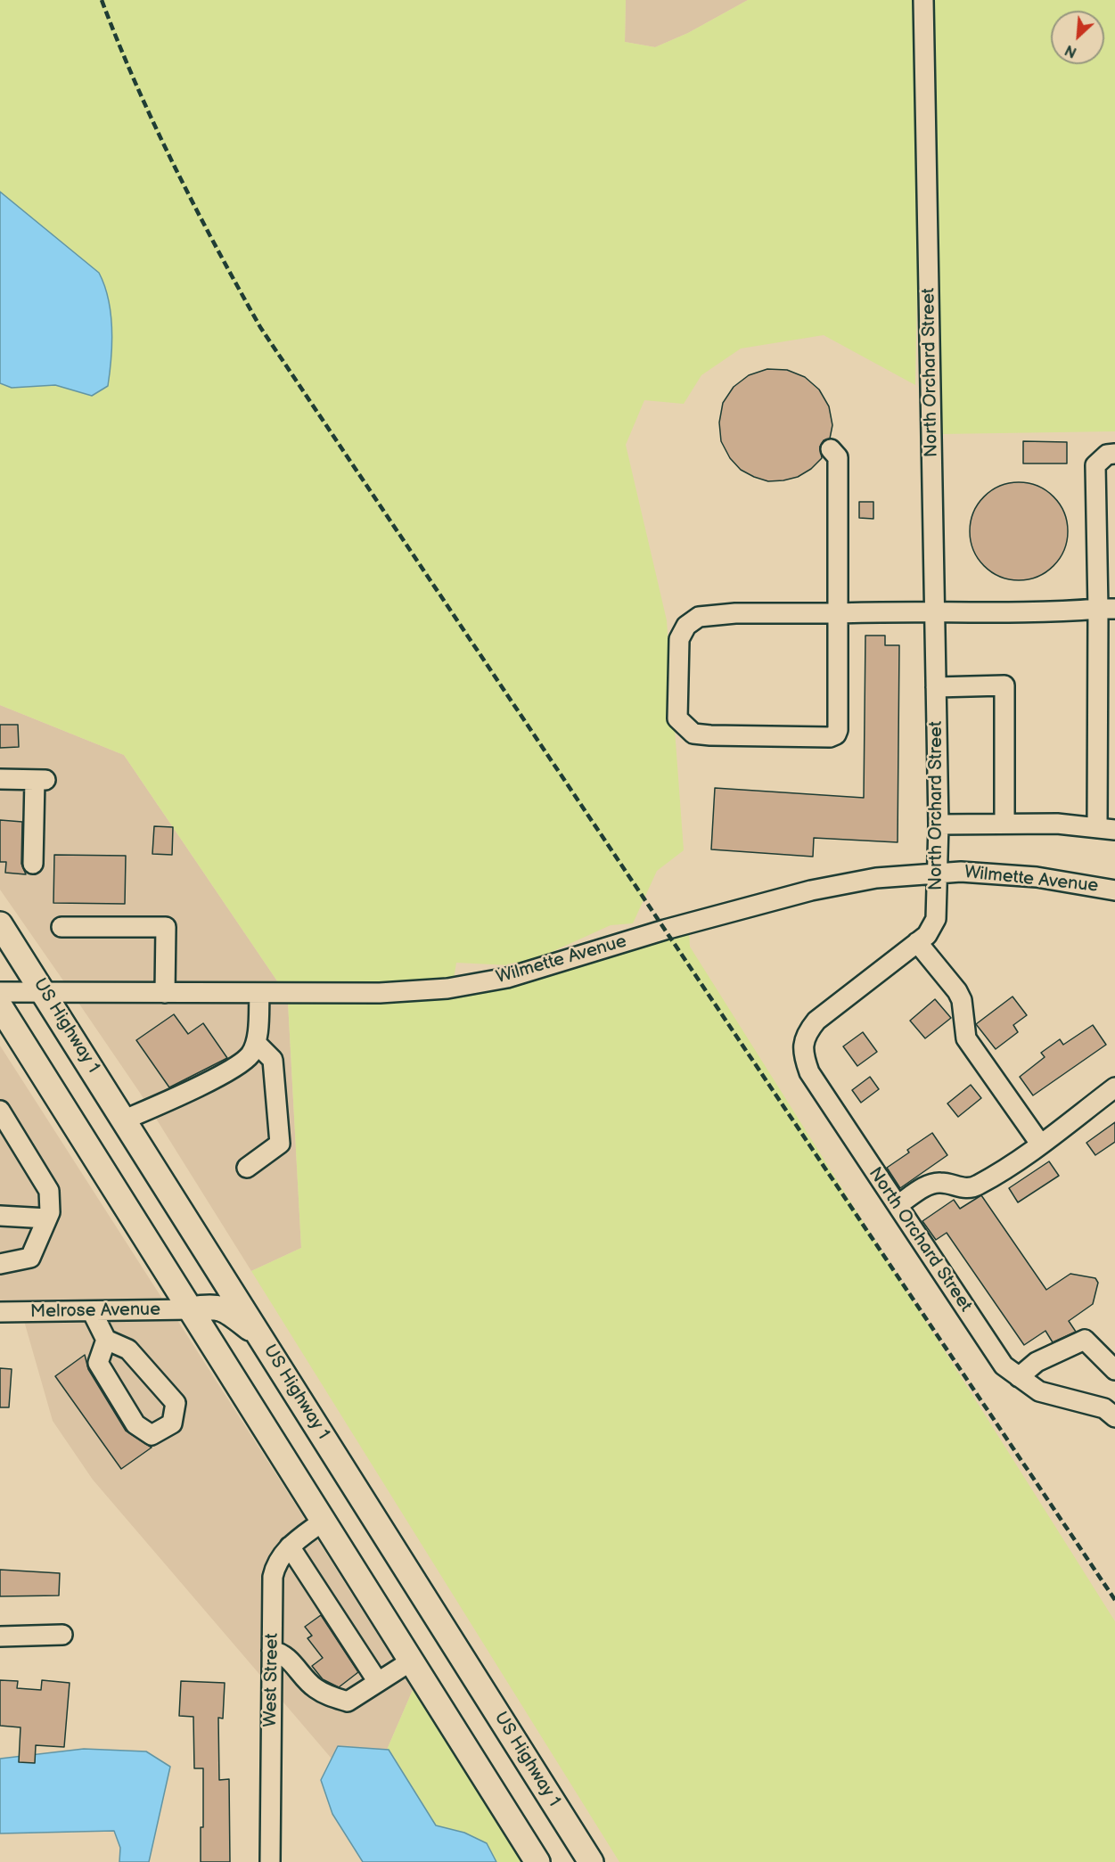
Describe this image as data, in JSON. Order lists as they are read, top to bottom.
{
  "streets": {
    "main road": ["US Highway 1"],
    "street": [
      "North Orchard Street",
      "Wilmette Avenue",
      "Melrose Avenue",
      "West Street"
    ]
  },
  "crossings": [
    ["North Orchard Street", "Wilmette Avenue"],
    ["Wilmette Avenue", "US Highway 1"]
  ],
  "north": "bottom left"
}
